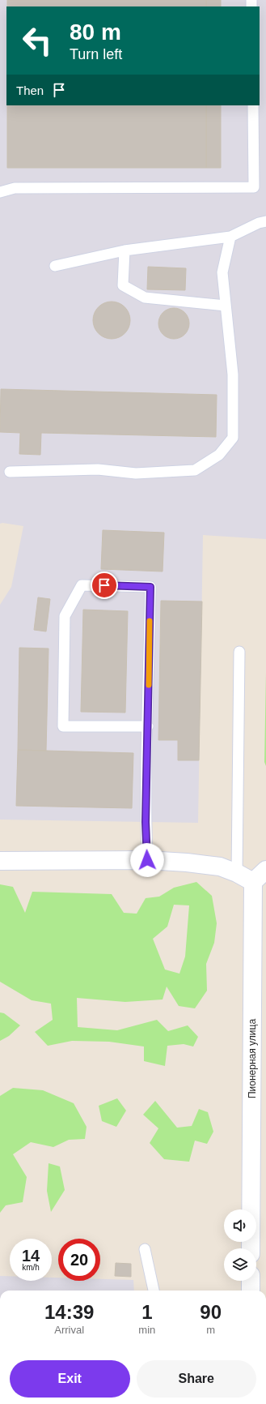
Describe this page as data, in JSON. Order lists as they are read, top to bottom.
{
  "streets": {
    "street": ["Пионерная улица"]
  },
  "page": {
    "turn": ["80 m", "Turn left"],
    "then": "Then",
    "speed": "14 km/h",
    "limit": "20",
    "eta": [
      "14:39",
      "Arrival",
      "1",
      "min",
      "90",
      "m"
    ],
    "buttons": ["Exit", "Share"]
  }
}
